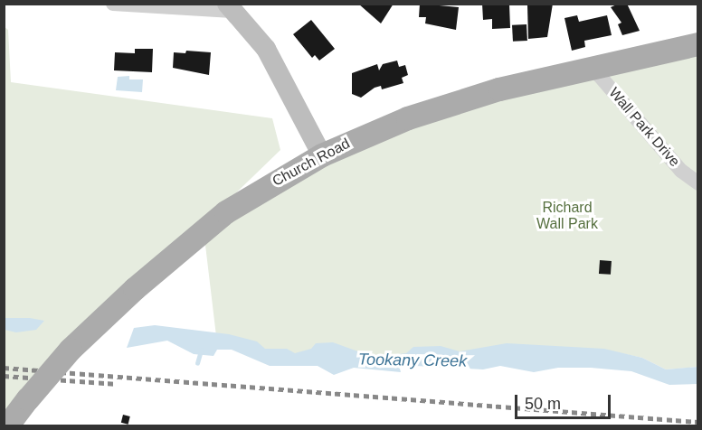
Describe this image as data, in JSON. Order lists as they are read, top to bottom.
{
  "streets": {
    "main road": ["Church Road"],
    "street": ["Wall Park Drive"]
  },
  "crossings": [
    ["Wall Park Drive", "Church Road"]
  ],
  "water": ["Tookany Creek"],
  "parks": ["Richard Wall Park"],
  "scale_bar": "50 m"
}
